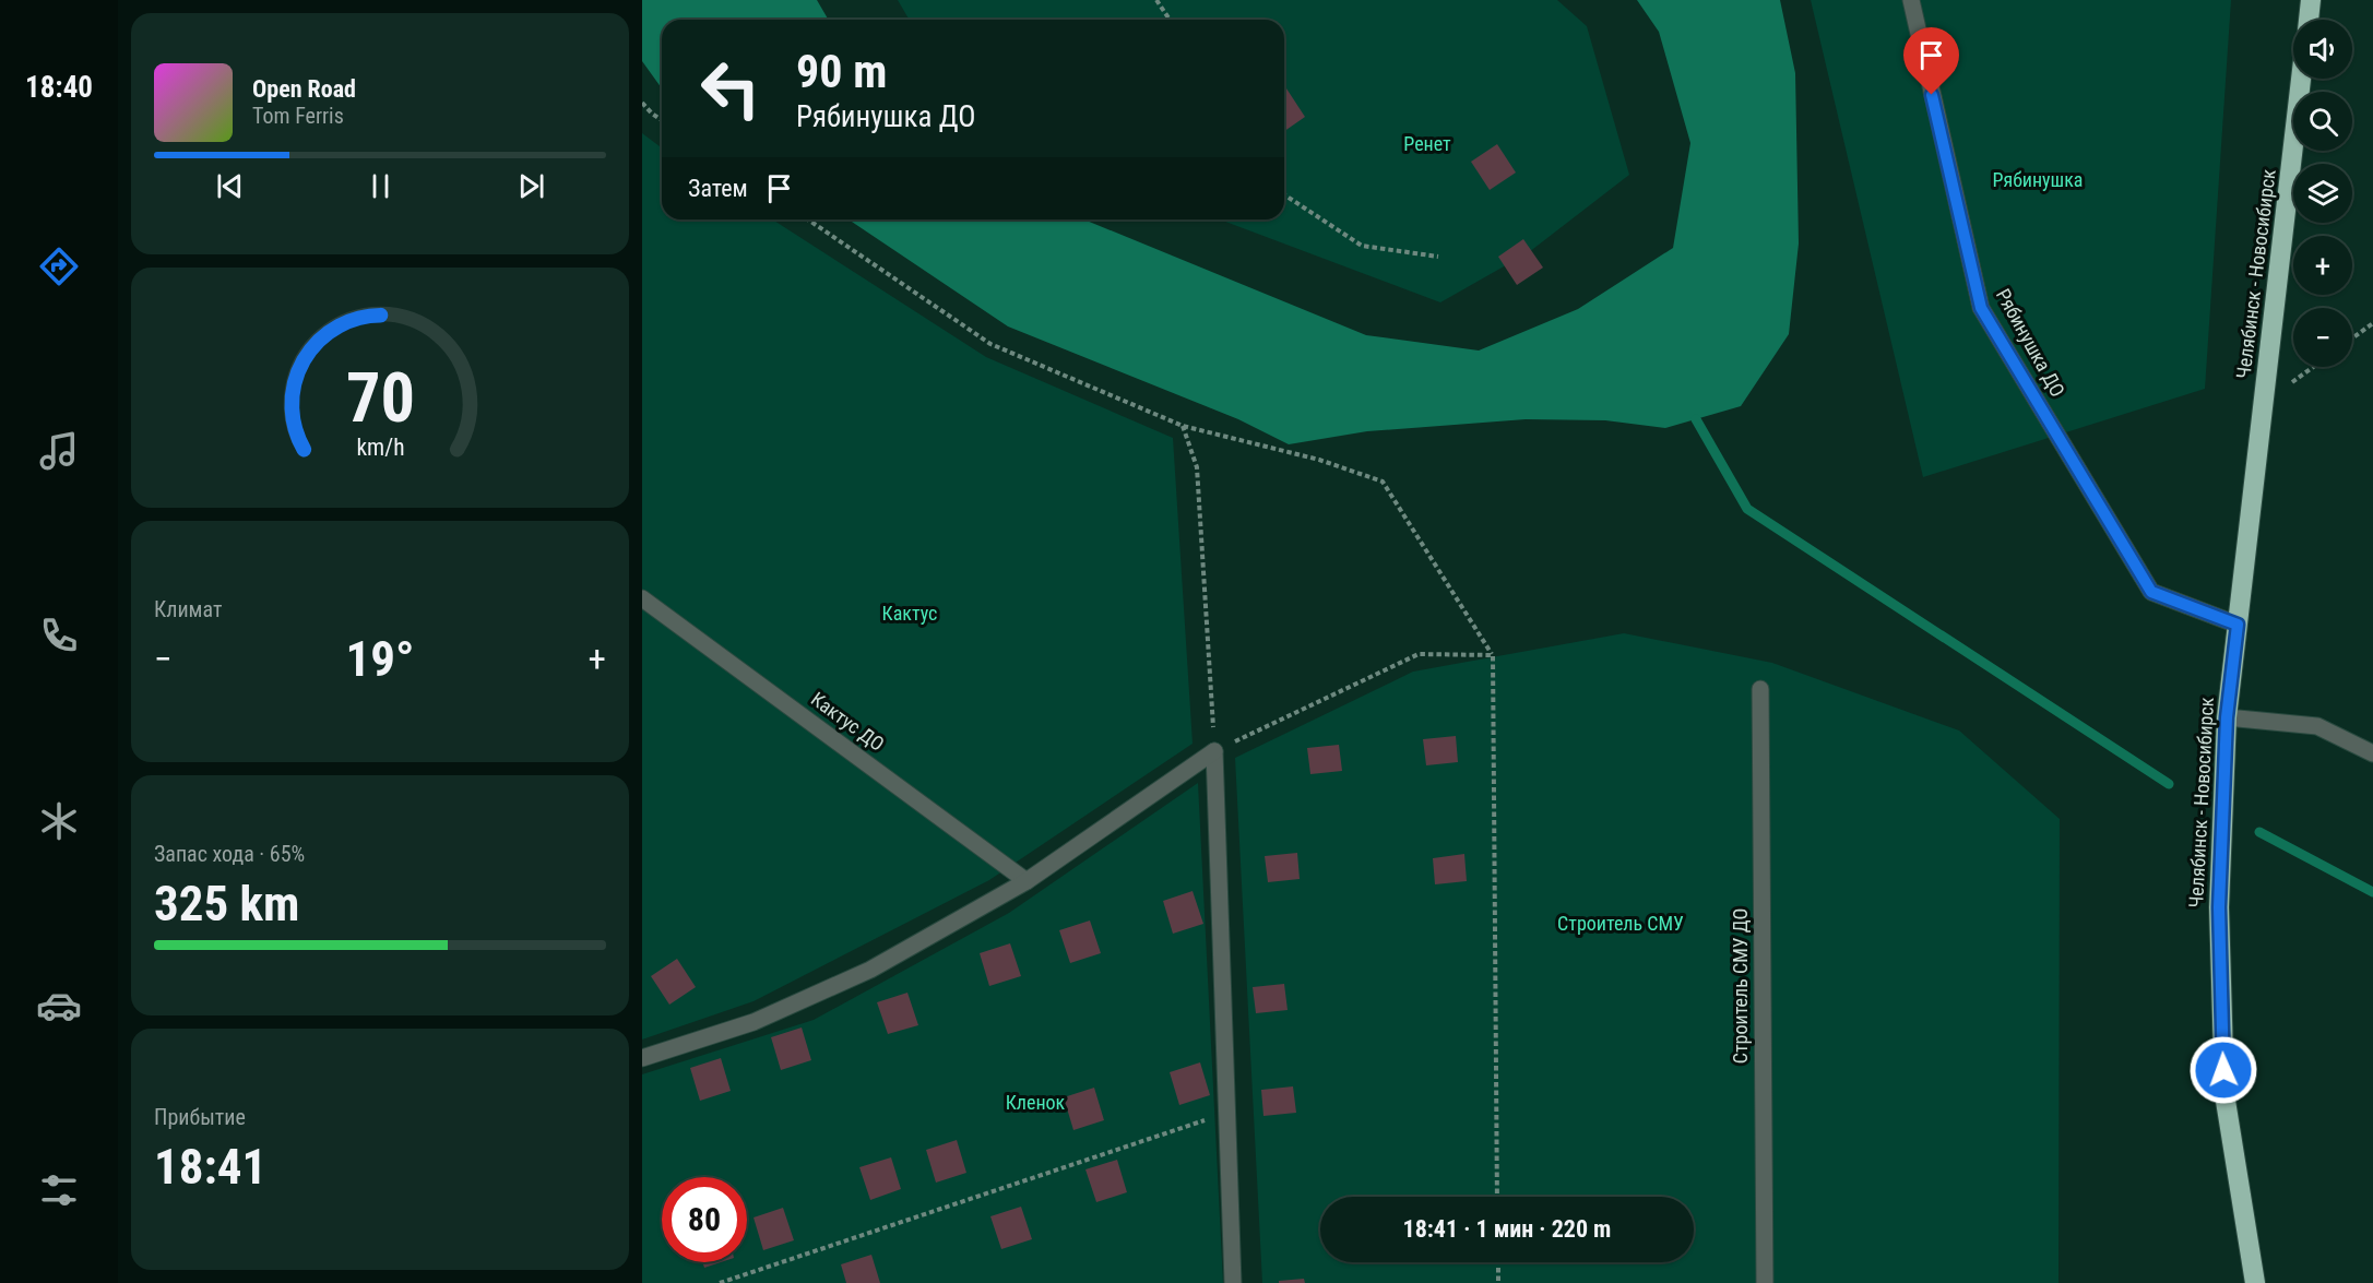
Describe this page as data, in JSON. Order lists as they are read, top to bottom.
{
  "streets": {
    "highway": ["Челябинск - Новосибирск"],
    "street": ["Рябинушка ДО", "Кактус ДО", "Строитель СМУ ДО"]
  },
  "crossings": [
    ["Челябинск - Новосибирск", "Рябинушка ДО"]
  ],
  "parks": [
    "Ренет",
    "Рябинушка",
    "Кактус",
    "Строитель СМУ",
    "Кленок"
  ],
  "page": {
    "tabs": "18:40",
    "map_buttons": ["+", "−"],
    "turn": ["90 m", "Рябинушка ДО"],
    "song": ["Open Road", "Tom Ferris"],
    "then": "Затем",
    "tile": [
      "Климат",
      ["Запас хода · 65%", "325 km"],
      ["Прибытие", "18:41"]
    ],
    "heat": ["−", "19°", "+"],
    "limit": "80",
    "trip": "18:41 · 1 мин · 220 m",
    "gauge": ["70", "km/h"]
  }
}
